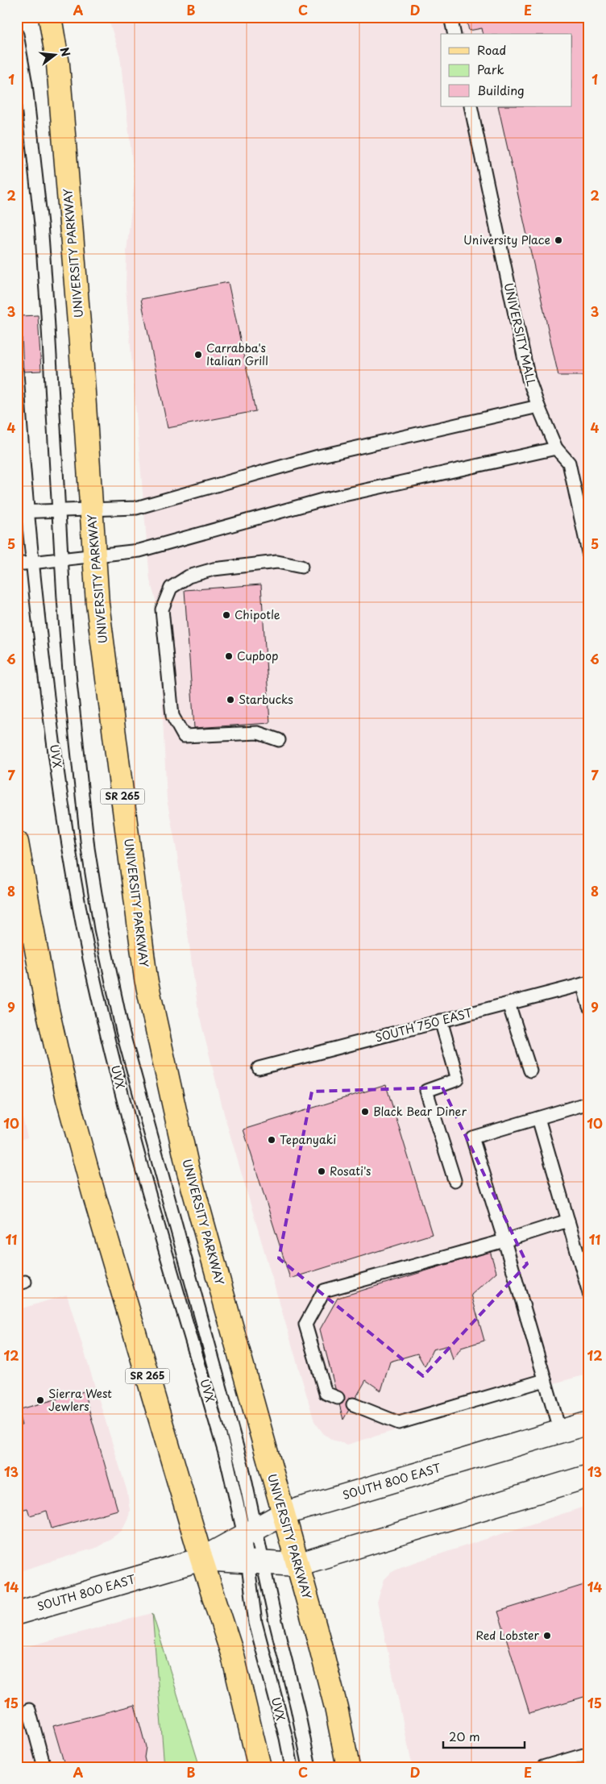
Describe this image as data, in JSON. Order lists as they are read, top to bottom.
{
  "streets": {
    "main road": ["UNIVERSITY PARKWAY", "SR 265", "SOUTH 800 EAST"],
    "lane": ["UNIVERSITY MALL", "UVX", "SOUTH 750 EAST"]
  },
  "crossings": [
    ["UNIVERSITY PARKWAY", "SOUTH 800 EAST"],
    ["UVX", "SOUTH 800 EAST"],
    ["SR 265", "SOUTH 800 EAST"]
  ],
  "places": [
    "University Place",
    "Carrabba's Italian Grill",
    "Chipotle",
    "Cupbop",
    "Starbucks",
    "Black Bear Diner",
    "Tepanyaki",
    "Rosati's",
    "Sierra West Jewlers",
    "Red Lobster"
  ],
  "legend": ["Road", "Park", "Building"],
  "scale_bar": "20 m",
  "north": "right",
  "grid": {
    "columns": [
      "A",
      "B",
      "C",
      "D",
      "E"
    ],
    "rows": [
      "1",
      "2",
      "3",
      "4",
      "5",
      "6",
      "7",
      "8",
      "9",
      "10",
      "11",
      "12",
      "13",
      "14",
      "15"
    ]
  }
}
